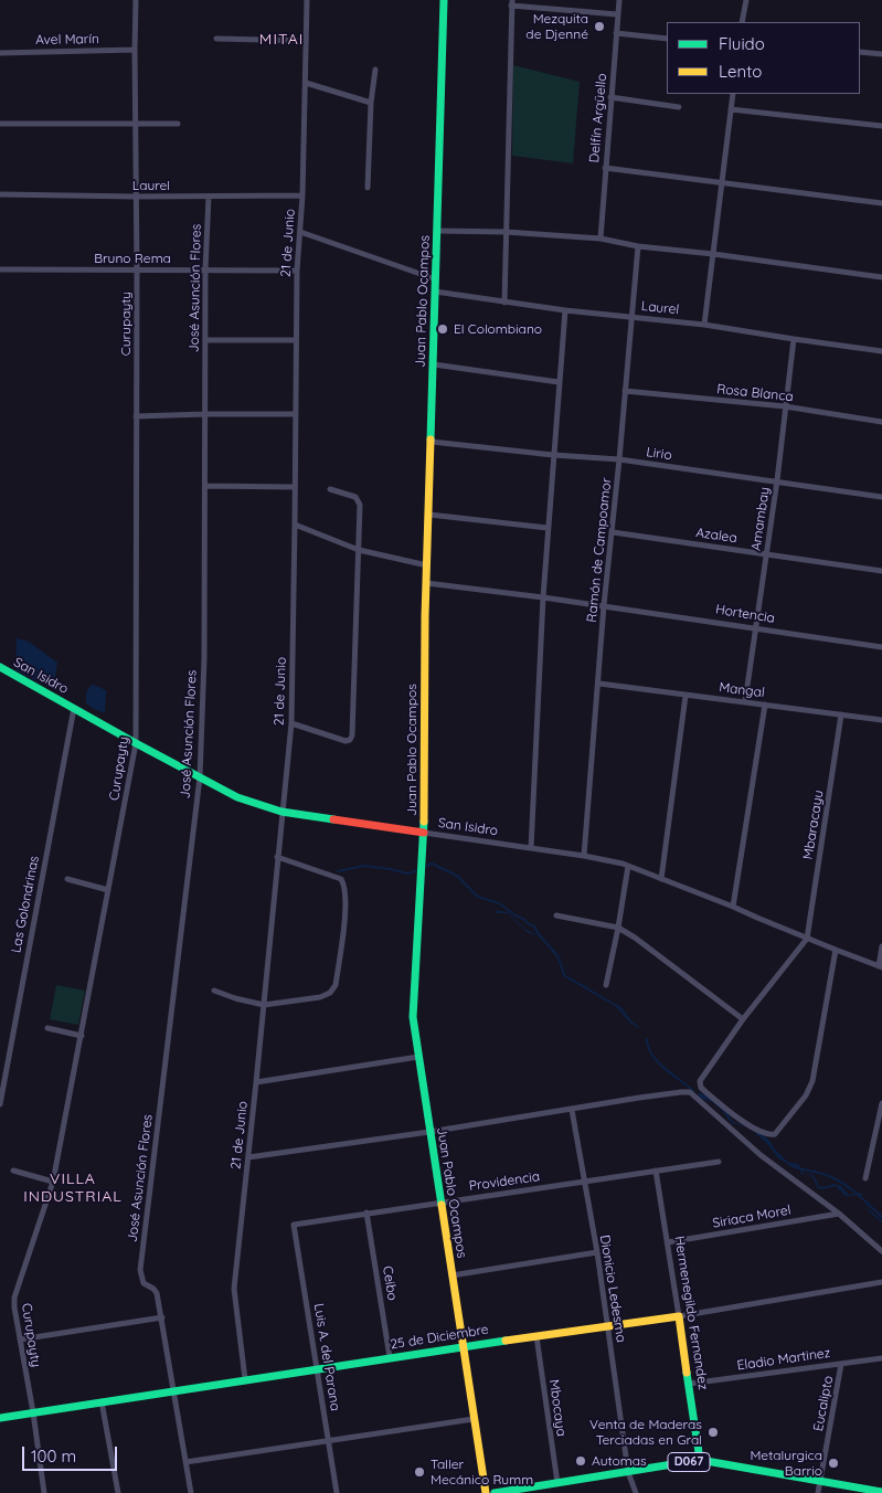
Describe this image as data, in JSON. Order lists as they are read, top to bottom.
{
  "streets": {
    "street": [
      "Avel Marín",
      "Delfín Argüello",
      "Laurel",
      "21 de Junio",
      "Bruno Rema",
      "José Asunción Flores",
      "Juan Pablo Ocampos",
      "Curupayty",
      "Rosa Blanca",
      "Lirio",
      "Amambay",
      "Azalea",
      "Ramón de Campoamor",
      "Hortencia",
      "San Isidro",
      "Mangal",
      "Mbaracayu",
      "Las Golondrinas",
      "Providencia",
      "Siriaca Morel",
      "Ceibo",
      "Dionicio Ledesma",
      "Hermenegildo Fernandez",
      "25 de Diciembre",
      "Luis A. del Parana",
      "Eladio Martinez",
      "Eucalipto",
      "Mbocaya",
      "D067"
    ]
  },
  "crossings": [
    ["Avel Marín", "Curupayty"],
    ["Laurel", "21 de Junio"],
    ["Laurel", "José Asunción Flores"],
    ["Laurel", "Juan Pablo Ocampos"],
    ["Laurel", "Curupayty"],
    ["Laurel", "Amambay"],
    ["Laurel", "Ramón de Campoamor"],
    ["21 de Junio", "Bruno Rema"],
    ["21 de Junio", "San Isidro"],
    ["21 de Junio", "25 de Diciembre"],
    ["Bruno Rema", "José Asunción Flores"],
    ["Bruno Rema", "Curupayty"],
    ["José Asunción Flores", "San Isidro"],
    ["Juan Pablo Ocampos", "Lirio"],
    ["Juan Pablo Ocampos", "Hortencia"],
    ["Juan Pablo Ocampos", "San Isidro"],
    ["Juan Pablo Ocampos", "Providencia"],
    ["Juan Pablo Ocampos", "25 de Diciembre"],
    ["Curupayty", "San Isidro"],
    ["Curupayty", "25 de Diciembre"],
    ["Rosa Blanca", "Amambay"],
    ["Rosa Blanca", "Ramón de Campoamor"],
    ["Lirio", "Amambay"],
    ["Lirio", "Ramón de Campoamor"],
    ["Amambay", "Azalea"],
    ["Amambay", "Hortencia"],
    ["Amambay", "Mangal"],
    ["Azalea", "Ramón de Campoamor"],
    ["Ramón de Campoamor", "Hortencia"],
    ["Ramón de Campoamor", "San Isidro"],
    ["Ramón de Campoamor", "Mangal"],
    ["San Isidro", "Mbaracayu"],
    ["San Isidro", "Las Golondrinas"],
    ["Mangal", "Mbaracayu"],
    ["Providencia", "Ceibo"],
    ["Providencia", "Dionicio Ledesma"],
    ["Providencia", "Hermenegildo Fernandez"],
    ["Providencia", "Luis A. del Parana"],
    ["Siriaca Morel", "Hermenegildo Fernandez"],
    ["Ceibo", "25 de Diciembre"],
    ["Dionicio Ledesma", "25 de Diciembre"],
    ["Dionicio Ledesma", "D067"],
    ["Hermenegildo Fernandez", "25 de Diciembre"],
    ["Hermenegildo Fernandez", "Eladio Martinez"],
    ["Hermenegildo Fernandez", "D067"],
    ["25 de Diciembre", "Luis A. del Parana"],
    ["25 de Diciembre", "Mbocaya"],
    ["Eladio Martinez", "Eucalipto"],
    ["Eucalipto", "D067"],
    ["Mbocaya", "D067"]
  ],
  "districts": ["MITAI", "VILLA INDUSTRIAL"],
  "places": [
    "Mezquita de Djenné",
    "El Colombiano",
    "Venta de Maderas Terciadas en Gral",
    "Automas",
    "Metalurgica Barrio",
    "Taller Mecánico Rumm"
  ],
  "legend": ["Fluido", "Lento"],
  "scale_bar": "100 m"
}
